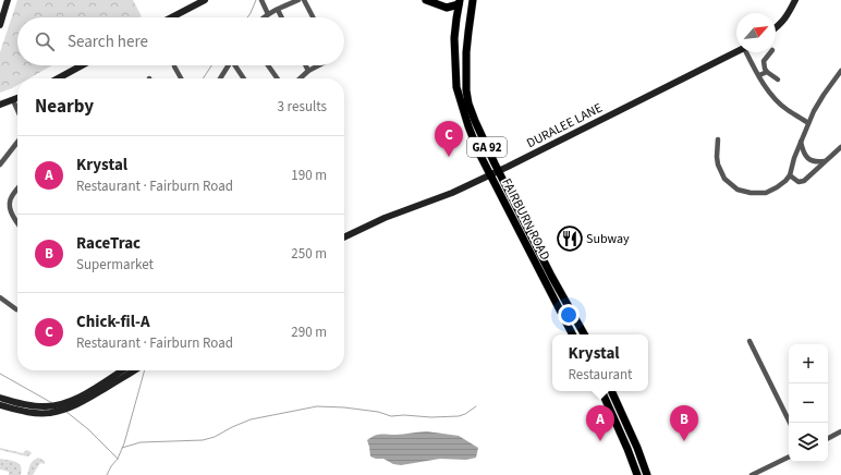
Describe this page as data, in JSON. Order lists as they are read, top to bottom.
{
  "streets": {
    "main road": ["GA 92", "FAIRBURN ROAD"],
    "street": ["DURALEE LANE"]
  },
  "crossings": [
    ["DURALEE LANE", "FAIRBURN ROAD"]
  ],
  "places": {
    "restaurant": ["Subway"]
  },
  "north": "top right",
  "page": {
    "search": "Search here",
    "heading": ["Nearby", "3 results"],
    "pins": ["C", "A", "B"],
    "list": [
      {
        "mark": "A",
        "name": "Krystal",
        "note": "Restaurant · Fairburn Road",
        "value": "190 m"
      },
      {
        "mark": "B",
        "name": "RaceTrac",
        "note": "Supermarket",
        "value": "250 m"
      },
      {
        "mark": "C",
        "name": "Chick-fil-A",
        "note": "Restaurant · Fairburn Road",
        "value": "290 m"
      }
    ],
    "popup": ["Krystal", "Restaurant"],
    "map_buttons": ["+", "−"]
  }
}
